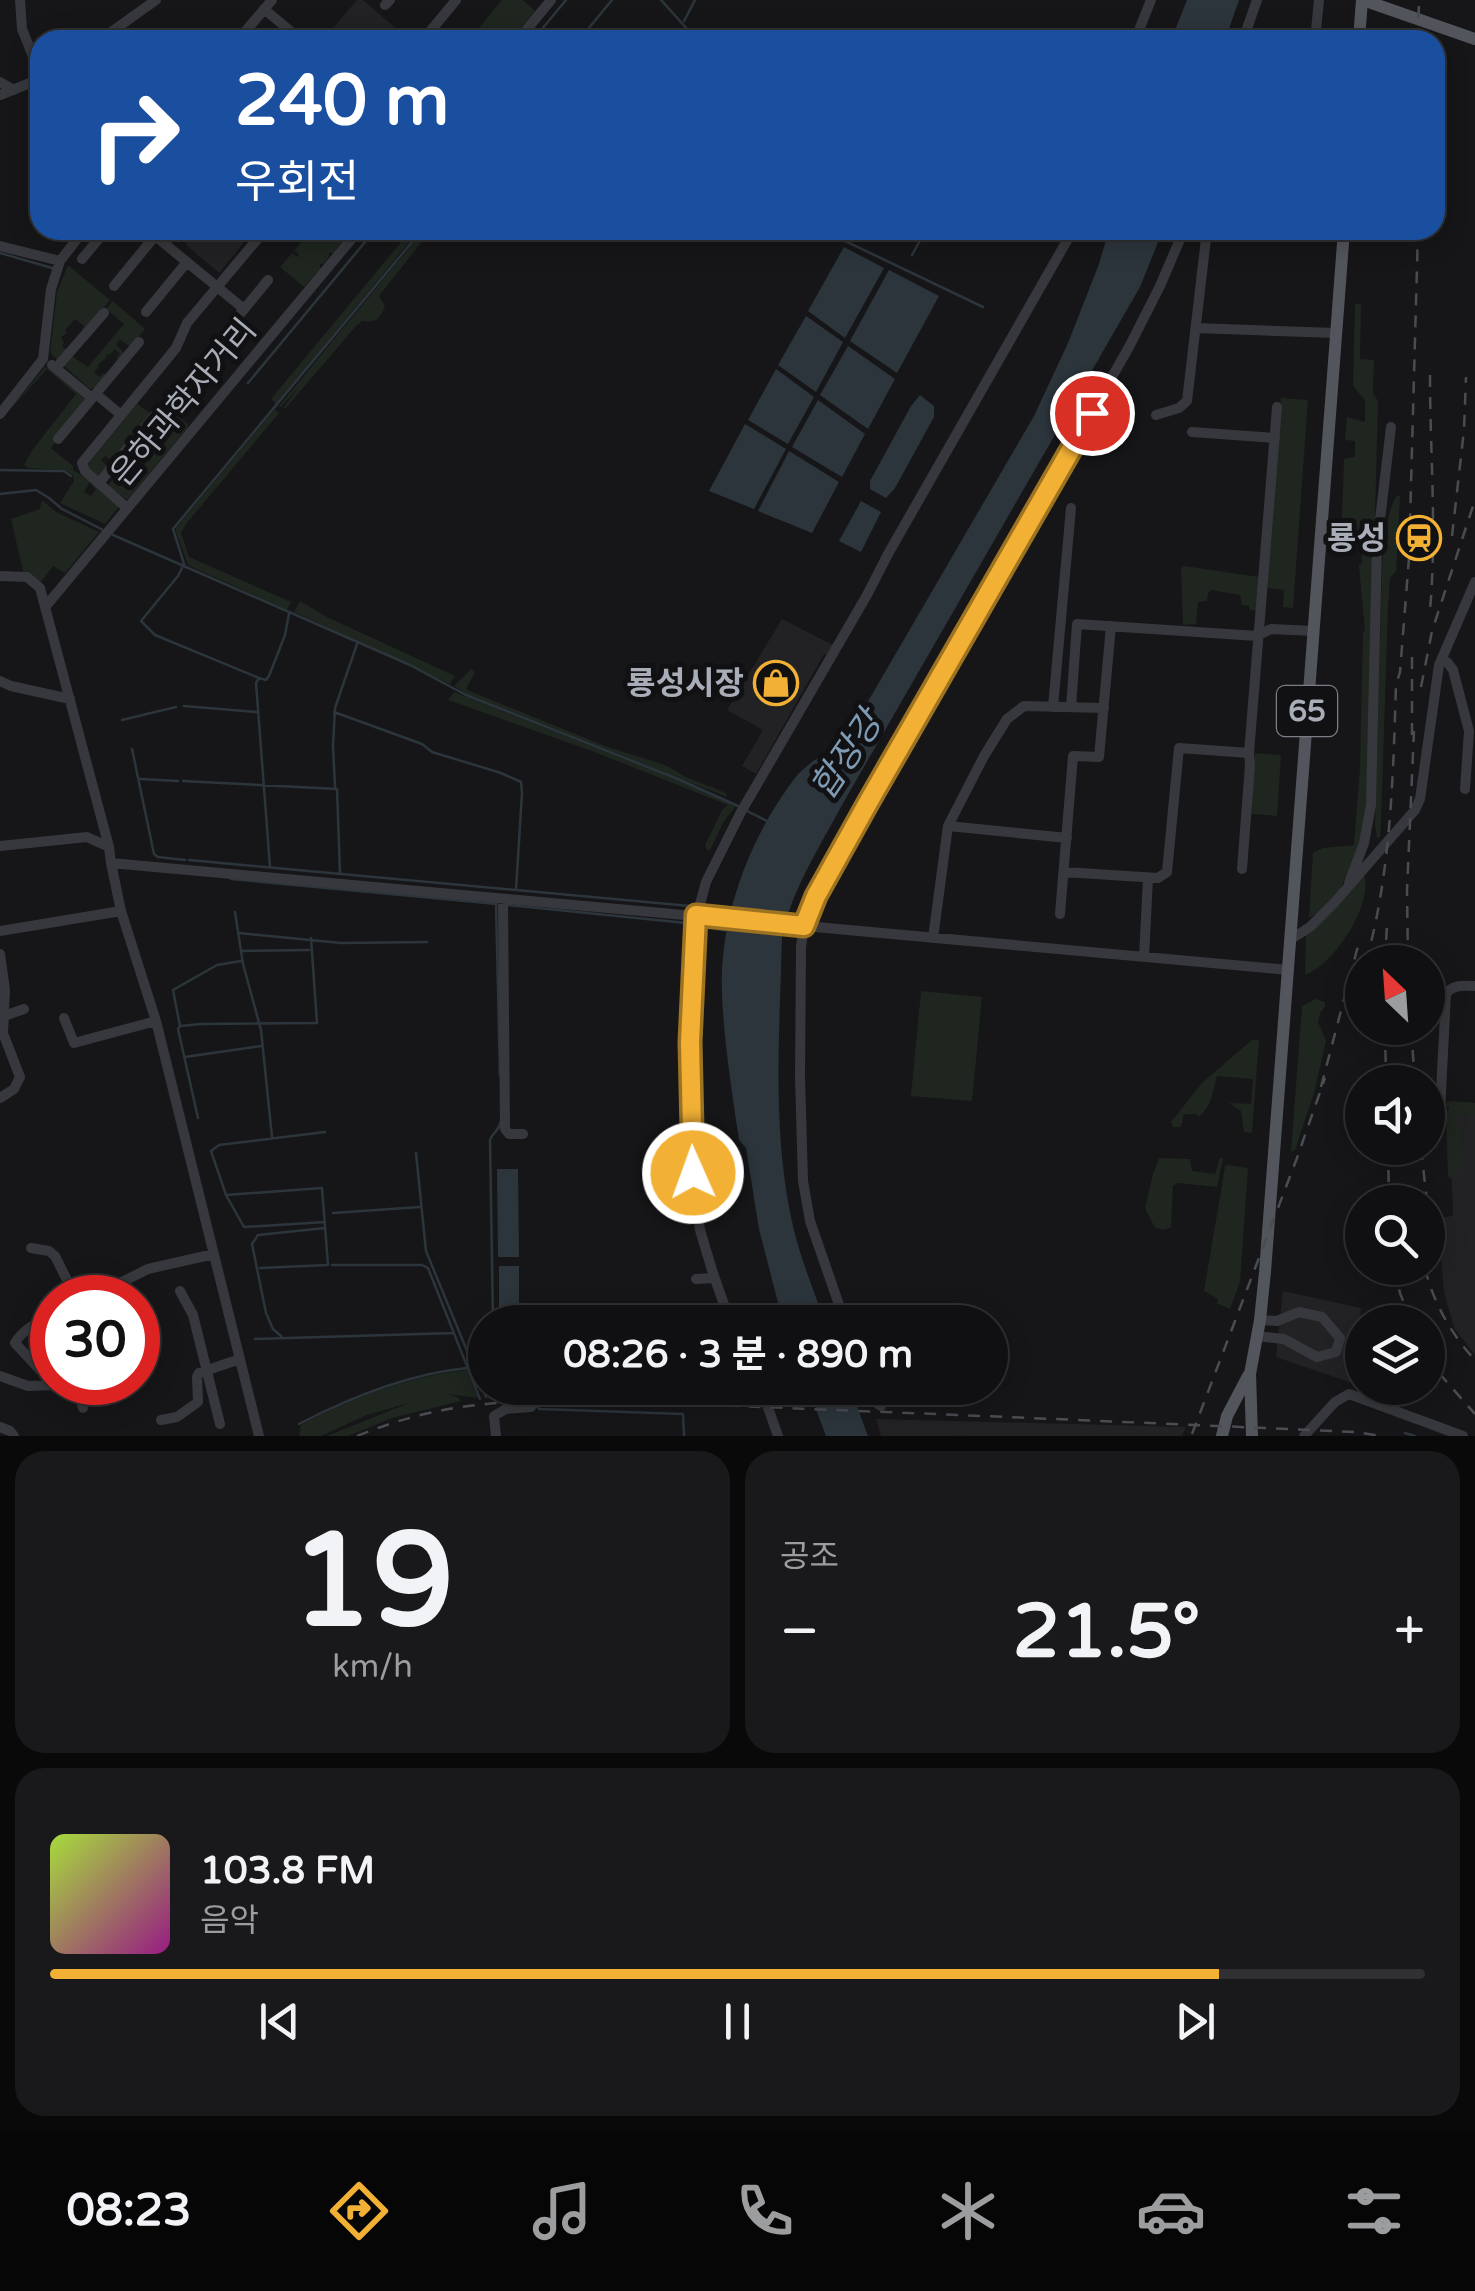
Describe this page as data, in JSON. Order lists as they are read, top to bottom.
{
  "streets": {
    "main road": ["65"],
    "street": ["은하과학자거리"]
  },
  "water": ["합장강"],
  "places": {
    "station": ["룡성"],
    "shop": ["룡성시장"]
  },
  "north": "top left",
  "page": {
    "turn": ["240 m", "우회전"],
    "limit": "30",
    "trip": "08:26 · 3 분 · 890 m",
    "tile": [
      ["19", "km/h"],
      "공조"
    ],
    "heat": ["−", "21.5°", "+"],
    "song": ["103.8 FM", "음악"],
    "tabs": "08:23"
  }
}
